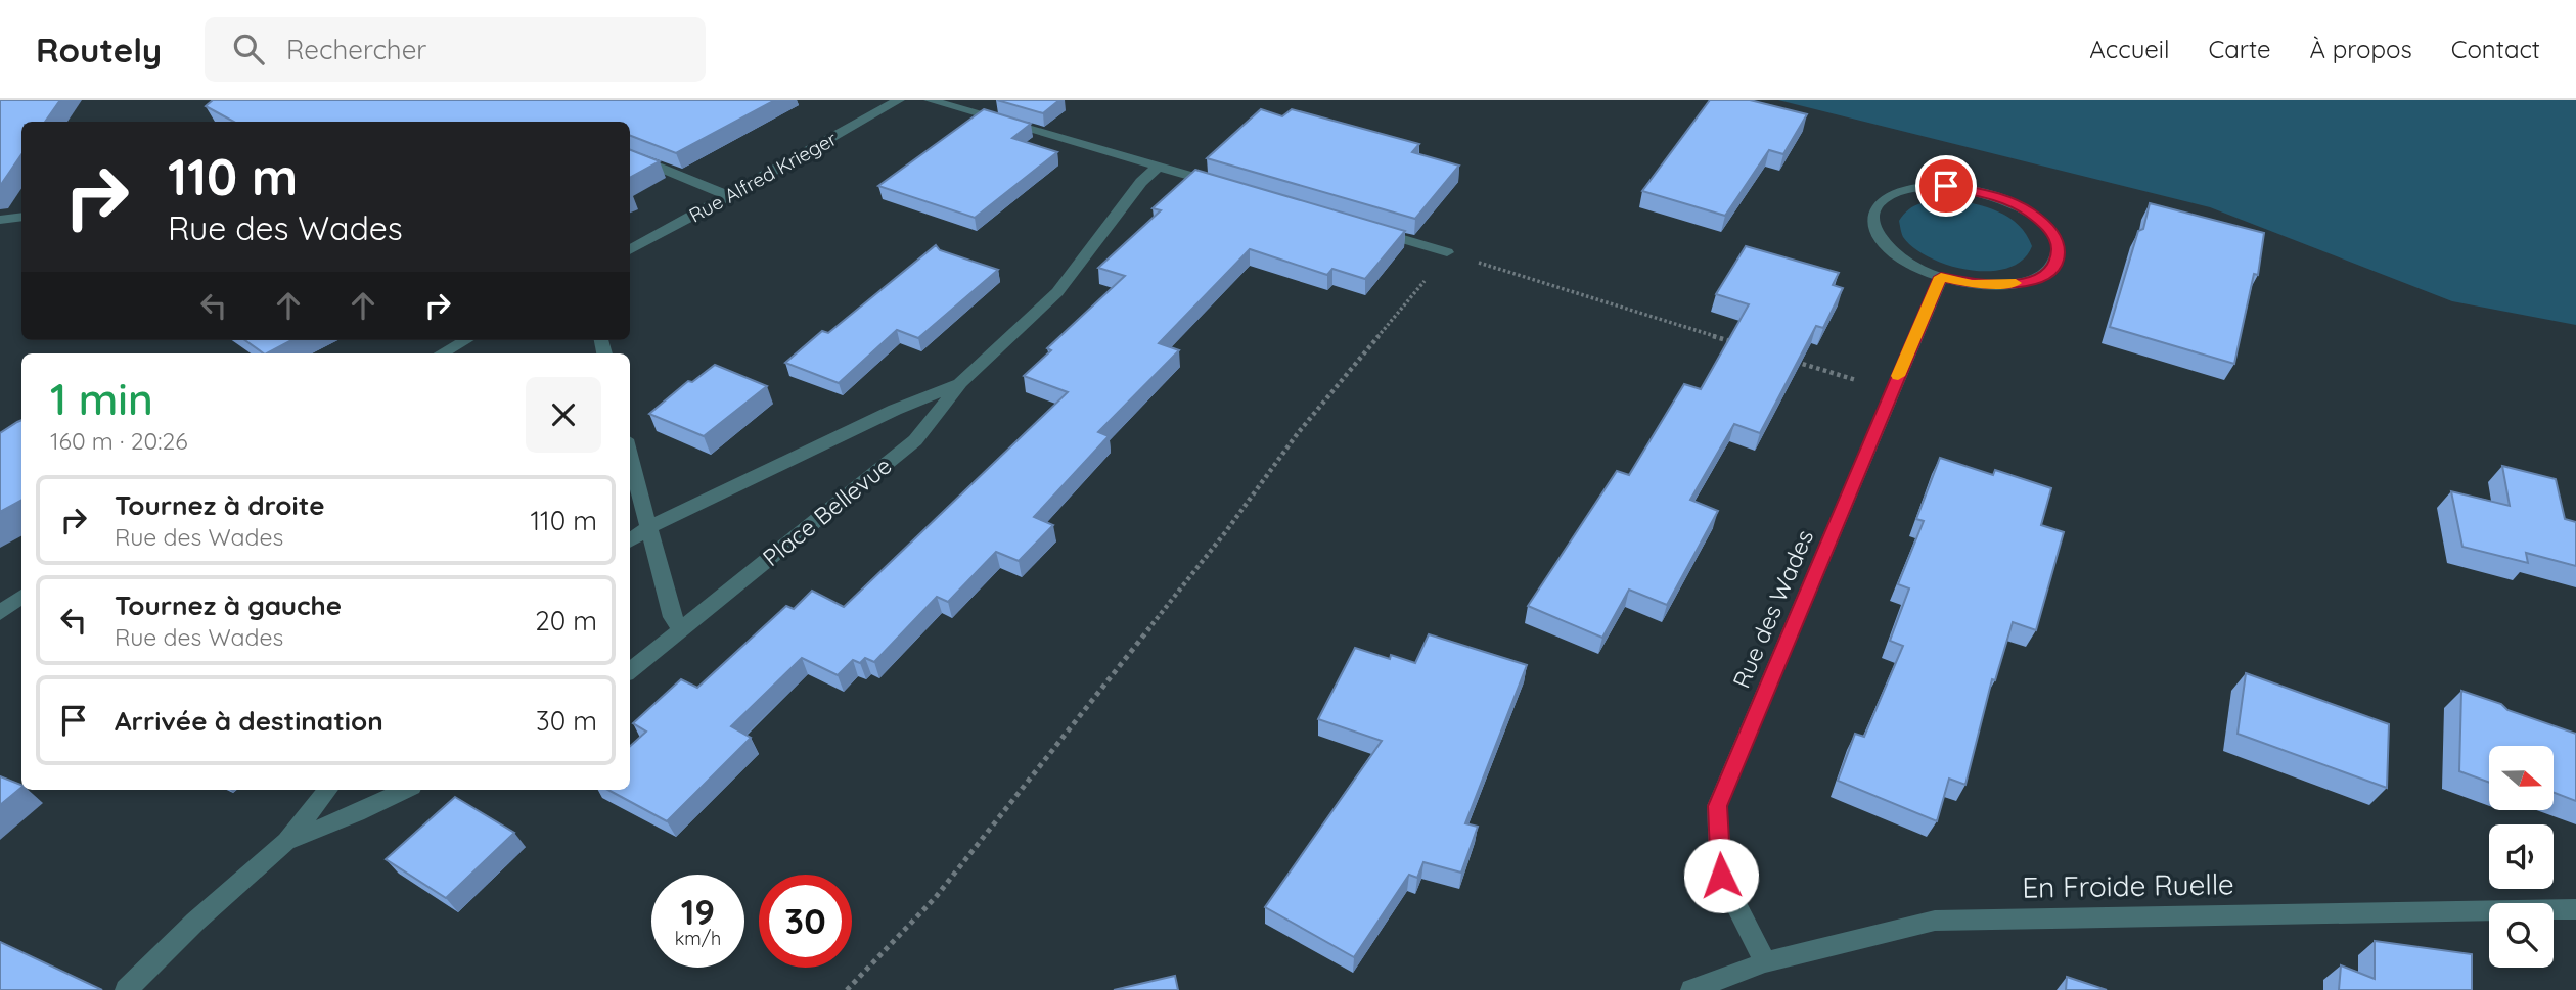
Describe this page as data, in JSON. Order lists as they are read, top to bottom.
{
  "streets": {
    "street": [
      "Rue Alfred Krieger",
      "Place Bellevue",
      "Rue des Wades",
      "En Froide Ruelle"
    ]
  },
  "crossings": [
    ["Rue des Wades", "En Froide Ruelle"]
  ],
  "north": "right",
  "page": {
    "header": "Routely",
    "search": "Rechercher",
    "nav": [
      "Accueil",
      "Carte",
      "À propos",
      "Contact"
    ],
    "turn": ["110 m", "Rue des Wades"],
    "heading": ["1 min", "160 m · 20:26"],
    "list": [
      {
        "name": "Tournez à droite",
        "note": "Rue des Wades",
        "value": "110 m"
      },
      {
        "name": "Tournez à gauche",
        "note": "Rue des Wades",
        "value": "20 m"
      },
      {
        "name": "Arrivée à destination",
        "value": "30 m"
      }
    ],
    "speed": "19 km/h",
    "limit": "30"
  }
}
